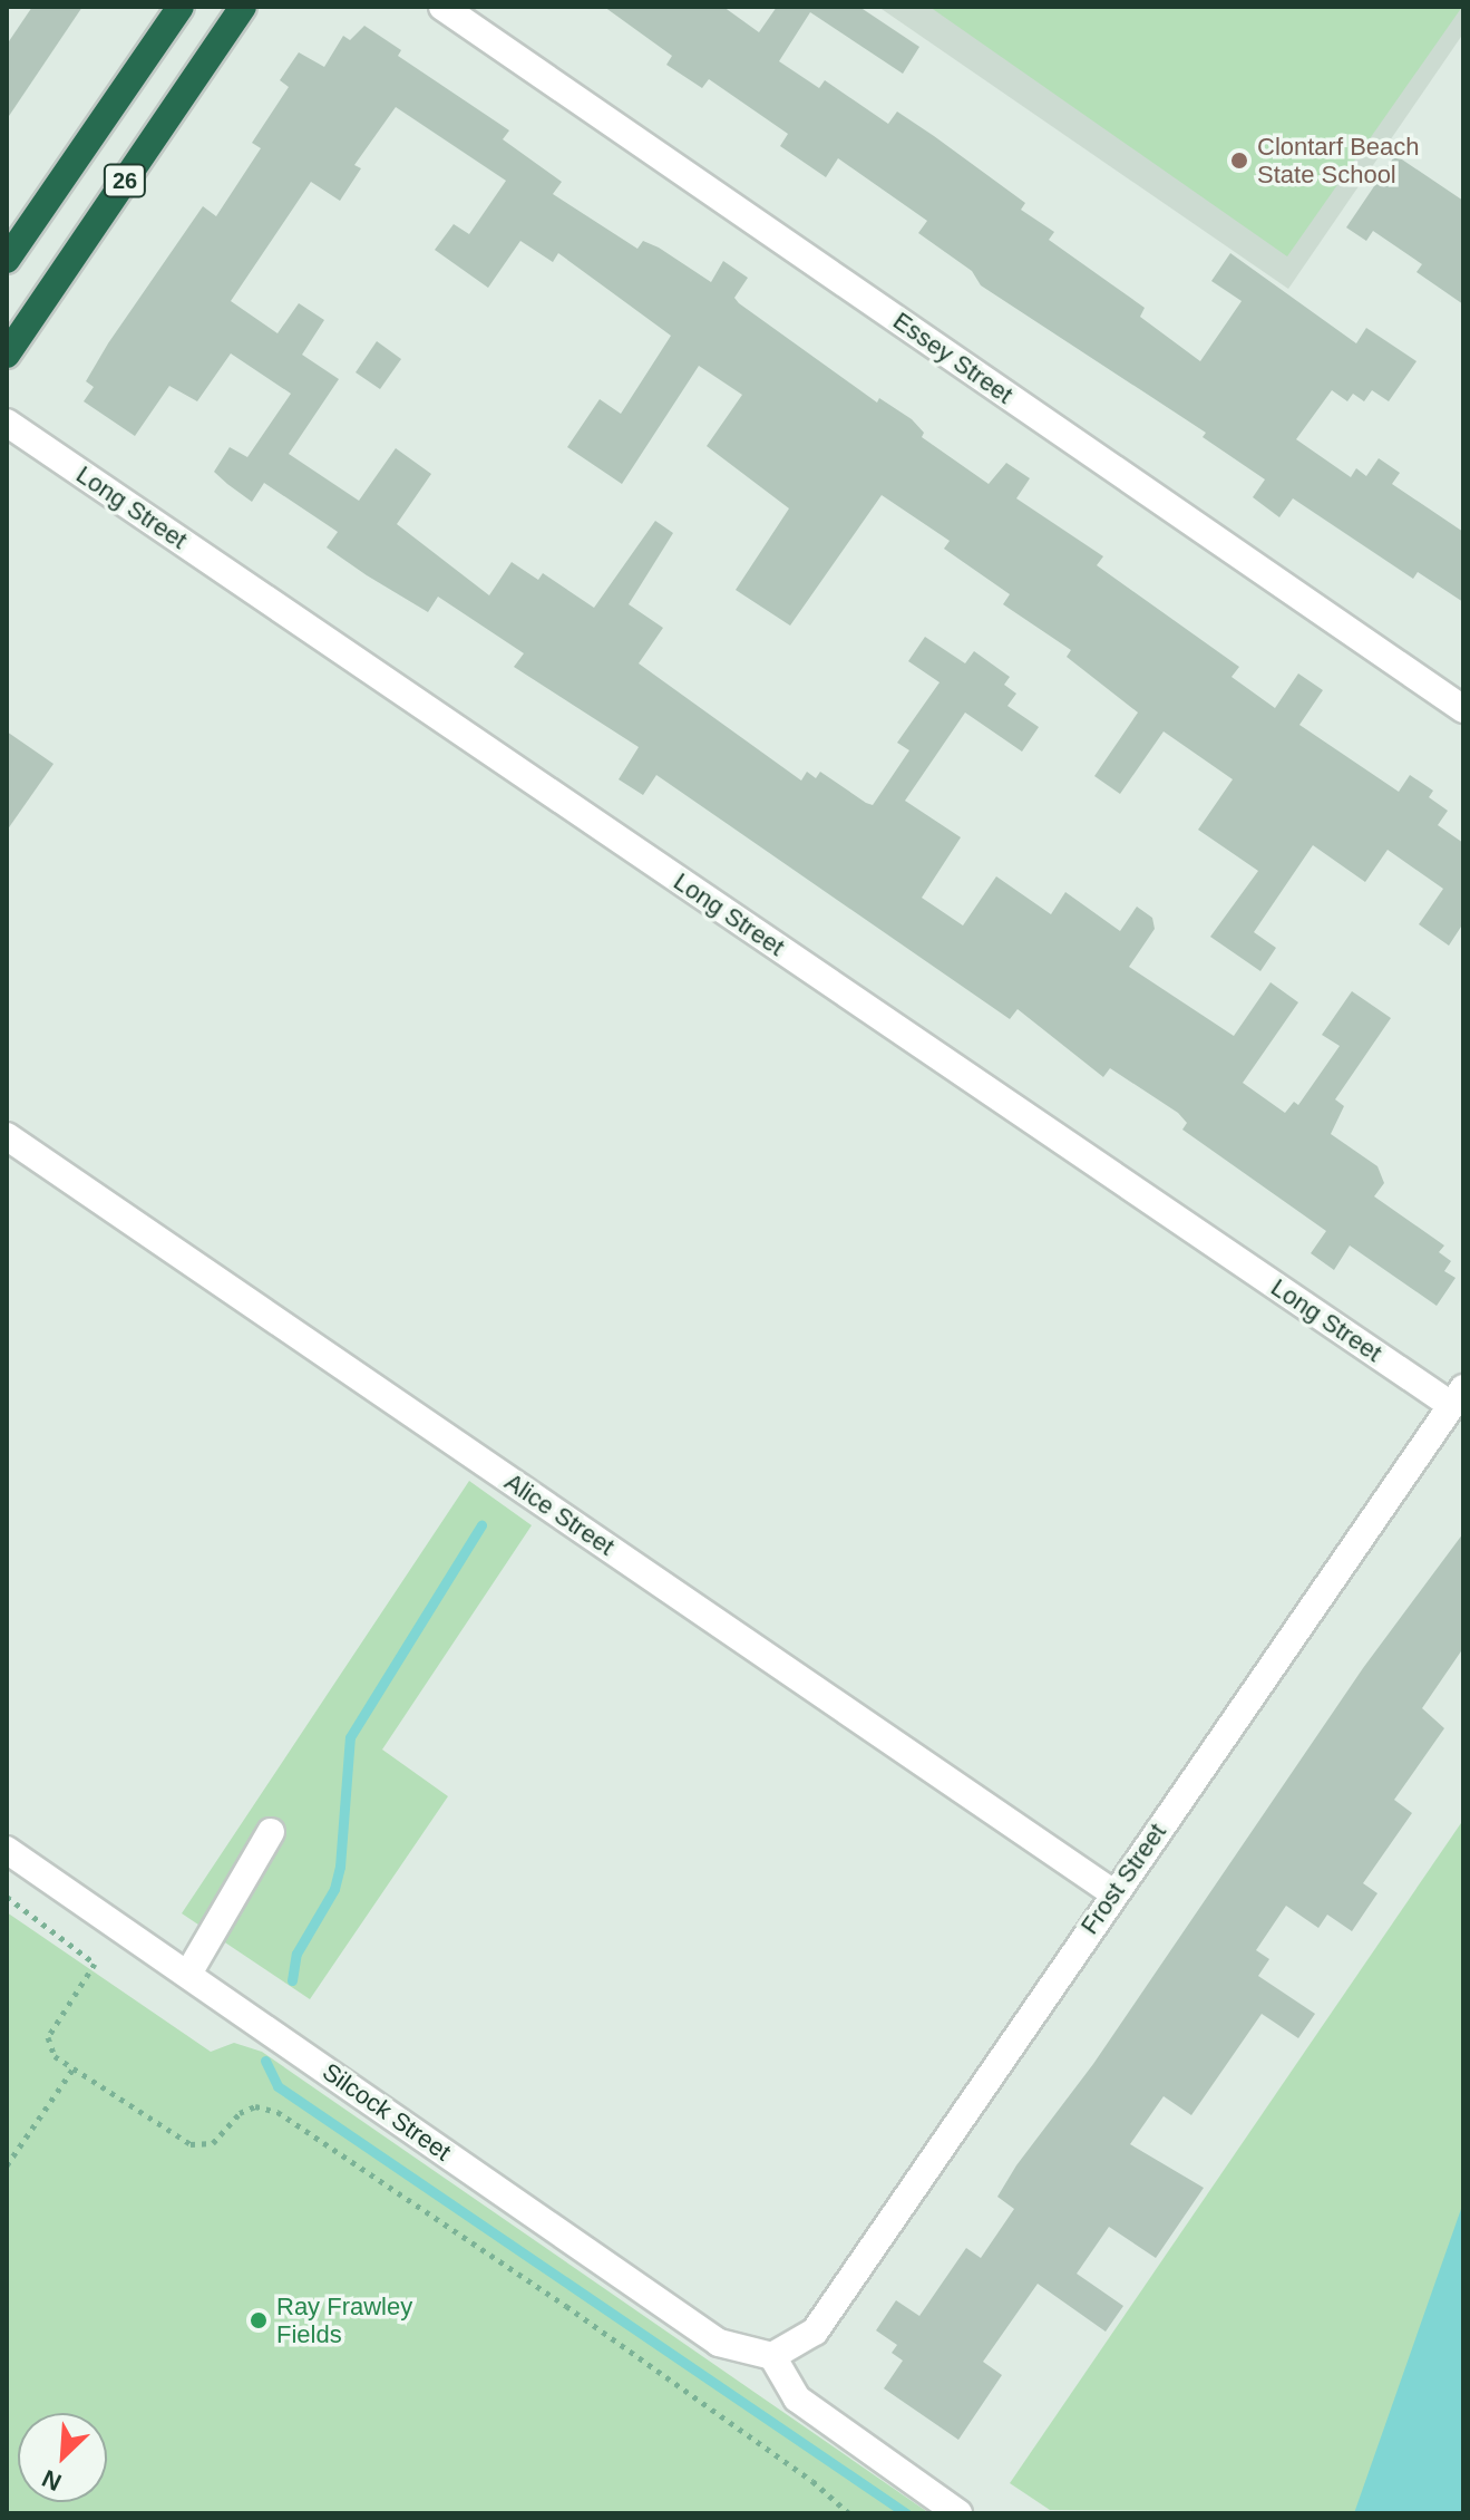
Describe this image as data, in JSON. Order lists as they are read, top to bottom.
{
  "streets": {
    "highway": ["26"],
    "street": [
      "Essey Street",
      "Long Street",
      "Alice Street",
      "Frost Street",
      "Silcock Street"
    ]
  },
  "crossings": [
    ["Long Street", "Frost Street"],
    ["Alice Street", "Frost Street"],
    ["Frost Street", "Silcock Street"]
  ],
  "places": ["Clontarf Beach State School", "Ray Frawley Fields"],
  "north": "bottom left"
}
